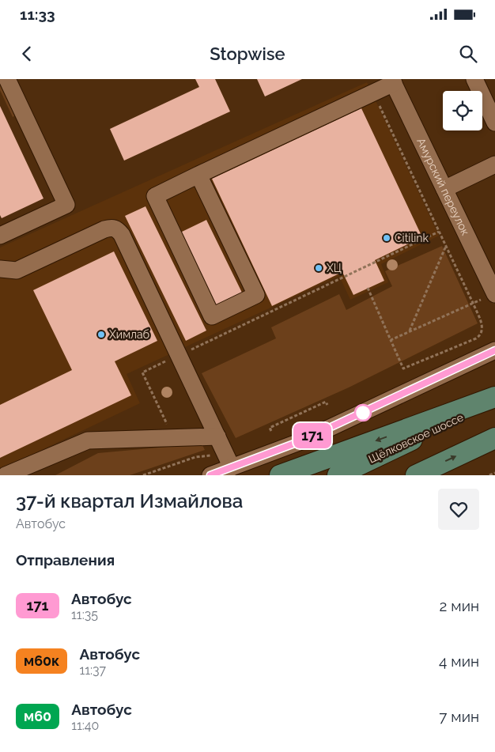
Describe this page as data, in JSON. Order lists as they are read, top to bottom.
{
  "streets": {
    "main road": ["Щёлковское шоссе"],
    "street": ["Амурский переулок"]
  },
  "places": ["Citilink", "ХЦ", "Химлаб"],
  "lines": ["bus line 171"],
  "page": {
    "status": "11:33",
    "header": "Stopwise",
    "on_map": "171",
    "heading": [
      ["37-й квартал Измайлова", "Автобус"],
      "Отправления"
    ],
    "list": [
      {
        "mark": "171",
        "name": "Автобус",
        "note": "11:35",
        "value": "2 мин"
      },
      {
        "mark": "м60к",
        "name": "Автобус",
        "note": "11:37",
        "value": "4 мин"
      },
      {
        "mark": "м60",
        "name": "Автобус",
        "note": "11:40",
        "value": "7 мин"
      }
    ]
  }
}
